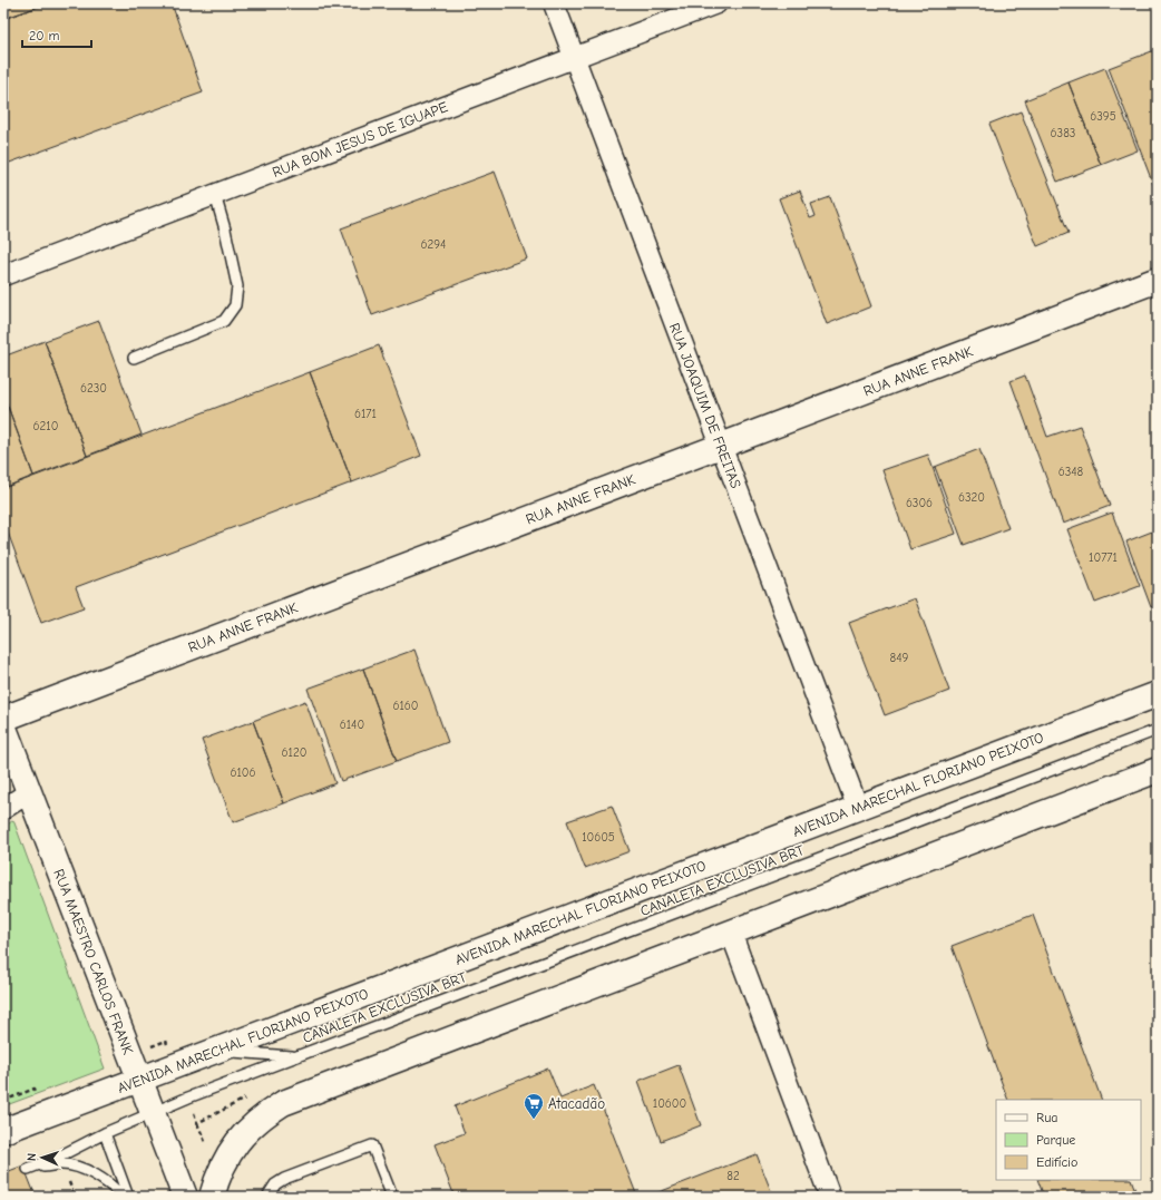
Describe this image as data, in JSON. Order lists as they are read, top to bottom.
{
  "streets": {
    "main road": ["RUA ANNE FRANK", "AVENIDA MARECHAL FLORIANO PEIXOTO", "RUA MAESTRO CARLOS FRANK"],
    "street": ["RUA BOM JESUS DE IGUAPE", "RUA JOAQUIM DE FREITAS"],
    "lane": ["CANALETA EXCLUSIVA BRT"]
  },
  "crossings": [
    ["RUA BOM JESUS DE IGUAPE", "RUA JOAQUIM DE FREITAS"],
    ["RUA ANNE FRANK", "RUA JOAQUIM DE FREITAS"],
    ["RUA JOAQUIM DE FREITAS", "AVENIDA MARECHAL FLORIANO PEIXOTO"],
    ["AVENIDA MARECHAL FLORIANO PEIXOTO", "CANALETA EXCLUSIVA BRT"],
    ["AVENIDA MARECHAL FLORIANO PEIXOTO", "RUA MAESTRO CARLOS FRANK"],
    ["CANALETA EXCLUSIVA BRT", "RUA MAESTRO CARLOS FRANK"]
  ],
  "places": {
    "supermarket": ["Atacadão"]
  },
  "house_numbers": [
    "6395",
    "6383",
    "6294",
    "6230",
    "6171",
    "6210",
    "6348",
    "6320",
    "6306",
    "10771",
    "849",
    "6160",
    "6140",
    "6120",
    "6106",
    "10605",
    "10600",
    "82"
  ],
  "legend": ["Rua", "Parque", "Edifício"],
  "scale_bar": "20 m",
  "north": "left"
}
